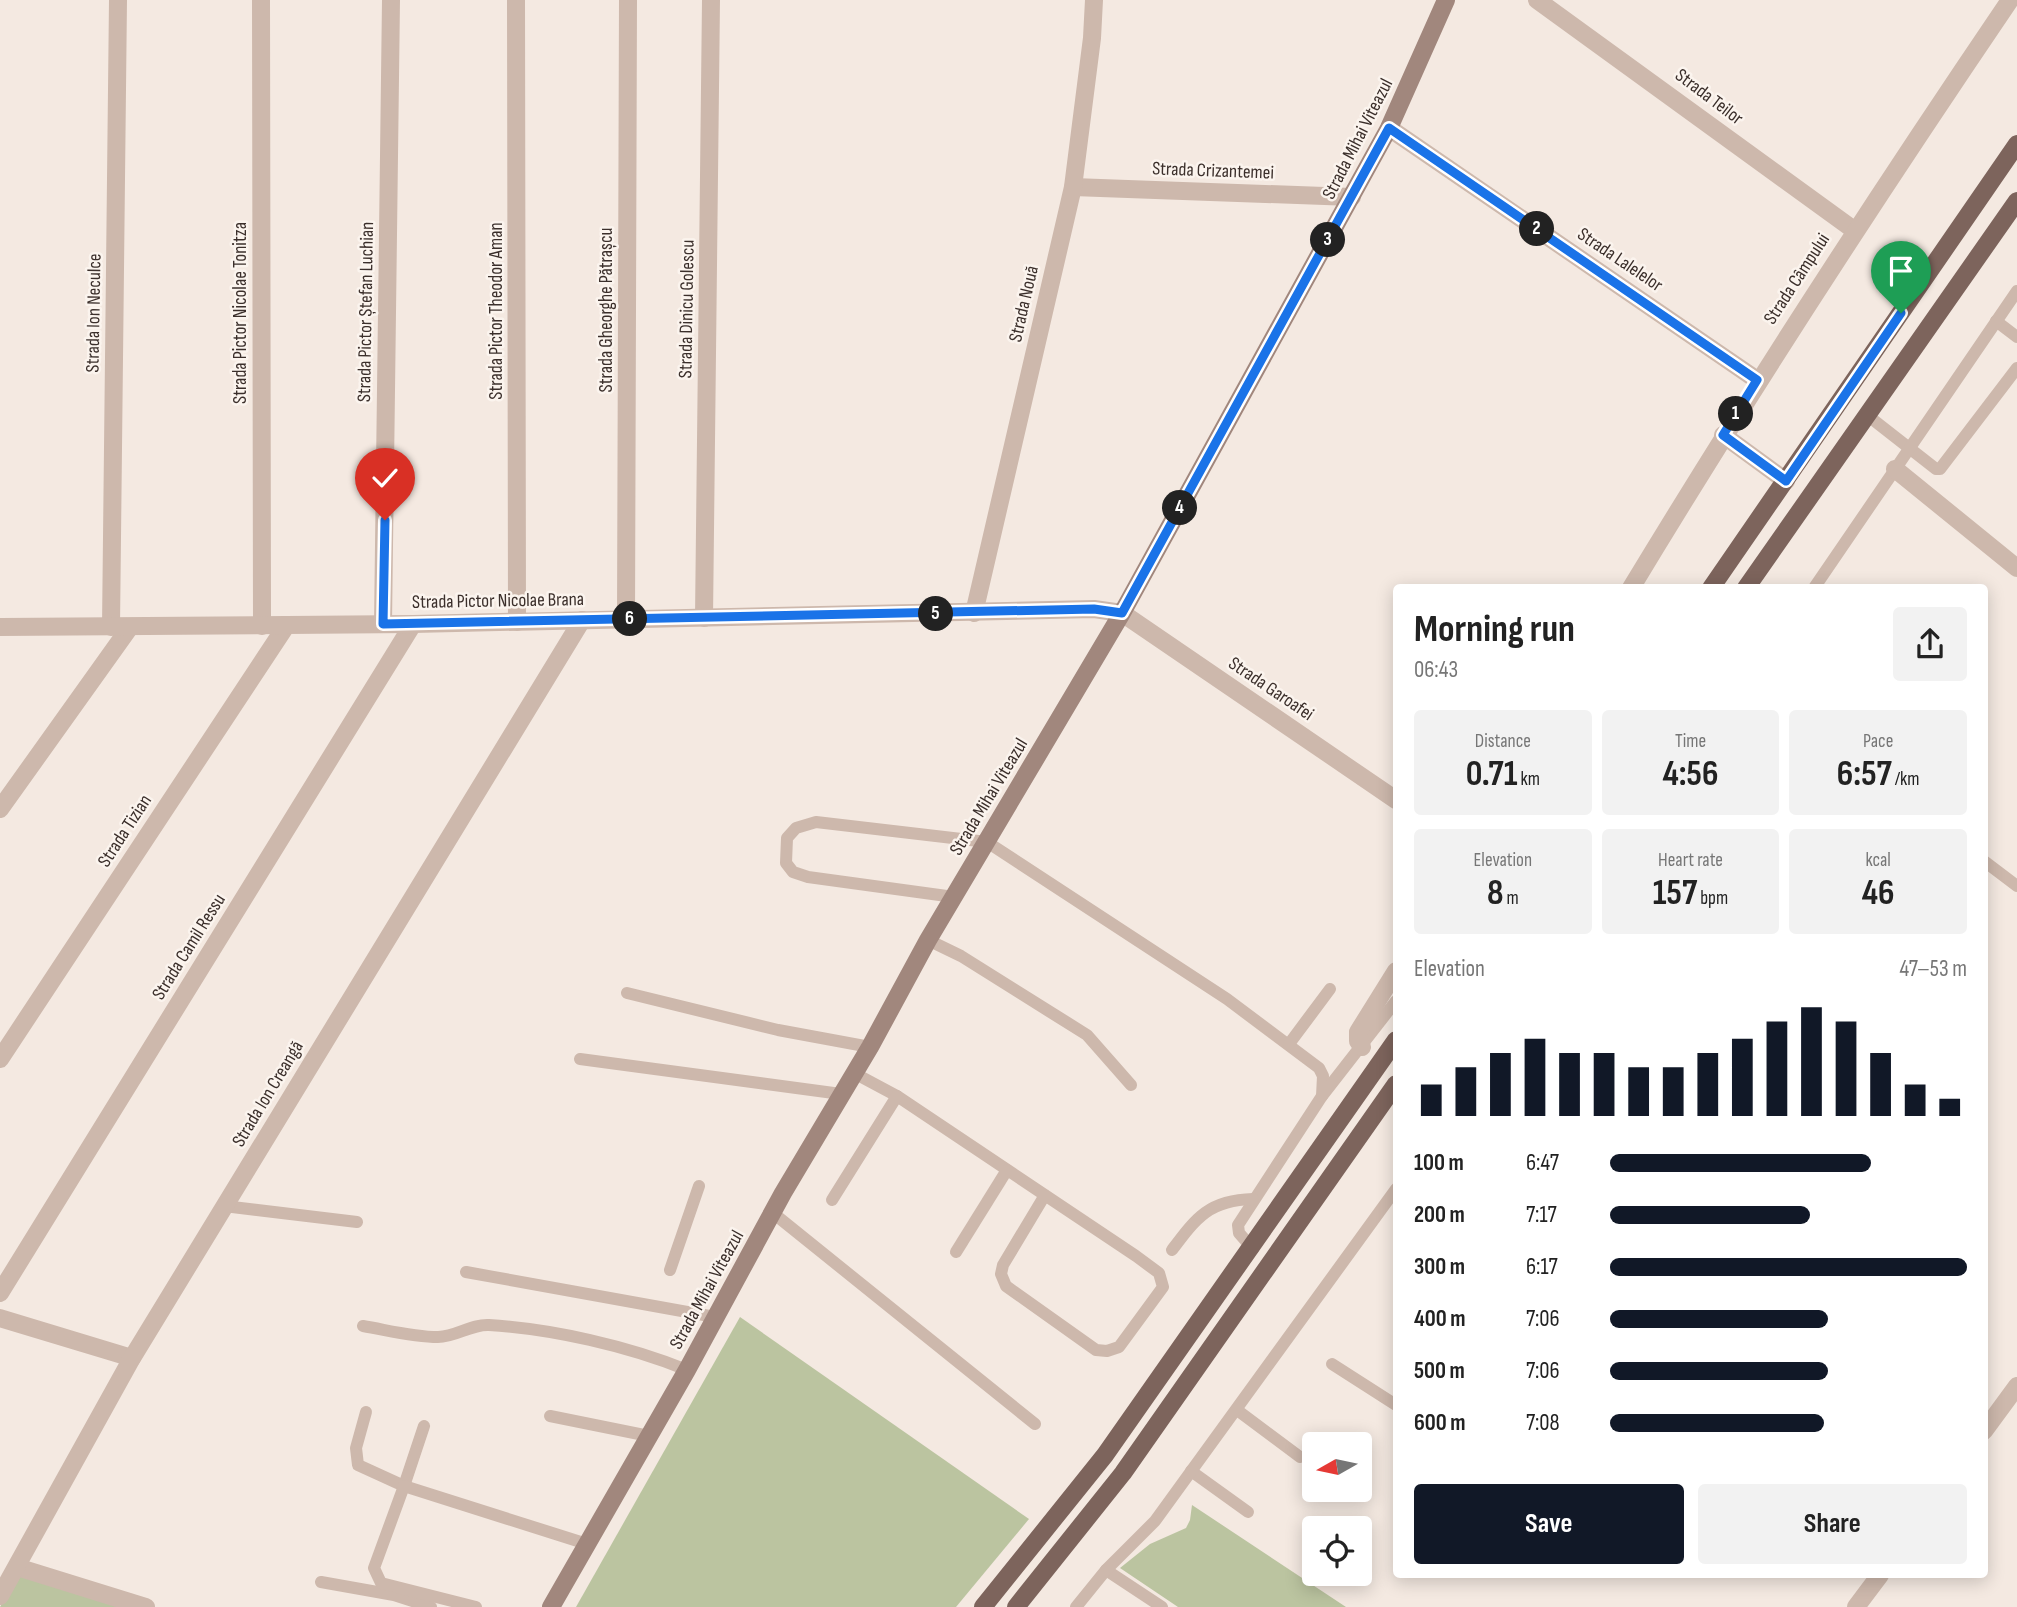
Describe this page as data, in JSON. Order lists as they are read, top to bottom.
{
  "streets": {
    "main road": ["Strada Mihai Viteazul"],
    "street": [
      "Strada Teilor",
      "Strada Crizantemei",
      "Strada Lalelelor",
      "Strada Câmpului",
      "Strada Nouă",
      "Strada Dinicu Golescu",
      "Strada Gheorghe Pătrașcu",
      "Strada Pictor Theodor Aman",
      "Strada Pictor Ștefan Luchian",
      "Strada Ion Neculce",
      "Strada Pictor Nicolae Tonitza",
      "Strada Pictor Nicolae Brana",
      "Strada Garoafei",
      "Strada Tizian",
      "Strada Camil Ressu",
      "Strada Ion Creangă"
    ]
  },
  "crossings": [
    ["Strada Teilor", "Strada Câmpului"],
    ["Strada Mihai Viteazul", "Strada Crizantemei"],
    ["Strada Mihai Viteazul", "Strada Lalelelor"],
    ["Strada Mihai Viteazul", "Strada Pictor Nicolae Brana"],
    ["Strada Mihai Viteazul", "Strada Garoafei"],
    ["Strada Crizantemei", "Strada Nouă"],
    ["Strada Lalelelor", "Strada Câmpului"],
    ["Strada Nouă", "Strada Pictor Nicolae Brana"],
    ["Strada Dinicu Golescu", "Strada Pictor Nicolae Brana"],
    ["Strada Gheorghe Pătrașcu", "Strada Pictor Nicolae Brana"],
    ["Strada Pictor Theodor Aman", "Strada Pictor Nicolae Brana"],
    ["Strada Pictor Ștefan Luchian", "Strada Pictor Nicolae Brana"],
    ["Strada Ion Neculce", "Strada Pictor Nicolae Brana"],
    ["Strada Pictor Nicolae Tonitza", "Strada Pictor Nicolae Brana"],
    ["Strada Pictor Nicolae Brana", "Strada Garoafei"],
    ["Strada Pictor Nicolae Brana", "Strada Tizian"],
    ["Strada Pictor Nicolae Brana", "Strada Camil Ressu"],
    ["Strada Pictor Nicolae Brana", "Strada Ion Creangă"]
  ],
  "north": "left",
  "page": {
    "pins": [
      "2",
      "3",
      "1",
      "4",
      "5",
      "6"
    ],
    "heading": ["Morning run", "06:43"],
    "stats": [
      ["Distance", "0.71 km"],
      ["Time", "4:56"],
      ["Pace", "6:57 /km"],
      ["Elevation", "8 m"],
      ["Heart rate", "157 bpm"],
      ["kcal", "46"]
    ],
    "chart": ["Elevation", "47–53 m"],
    "list": [
      {
        "name": "100 m",
        "note": "6:47"
      },
      {
        "name": "200 m",
        "note": "7:17"
      },
      {
        "name": "300 m",
        "note": "6:17"
      },
      {
        "name": "400 m",
        "note": "7:06"
      },
      {
        "name": "500 m",
        "note": "7:06"
      },
      {
        "name": "600 m",
        "note": "7:08"
      }
    ],
    "buttons": ["Save", "Share"]
  }
}
